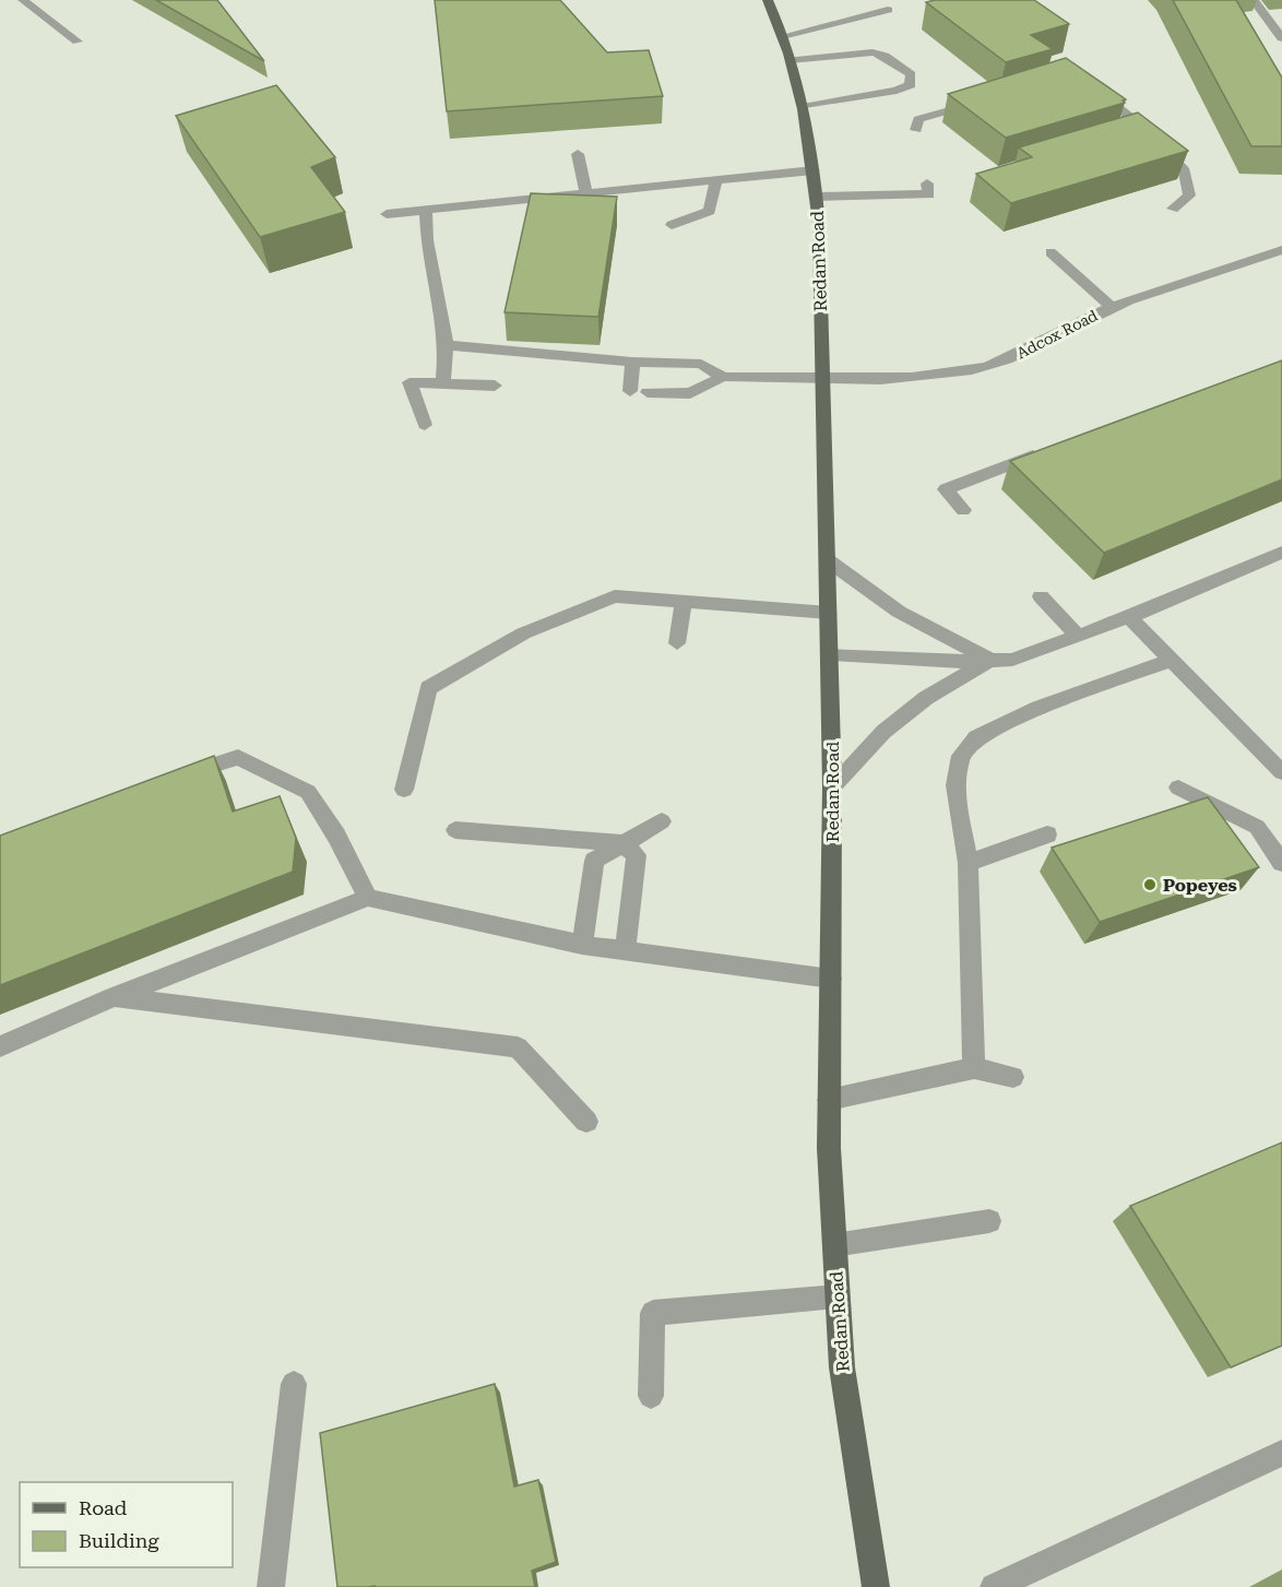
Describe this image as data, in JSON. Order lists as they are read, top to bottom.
{
  "streets": {
    "main road": ["Redan Road"],
    "street": ["Adcox Road"]
  },
  "crossings": [
    ["Redan Road", "Adcox Road"]
  ],
  "places": ["Popeyes"],
  "legend": ["Road", "Building"]
}
